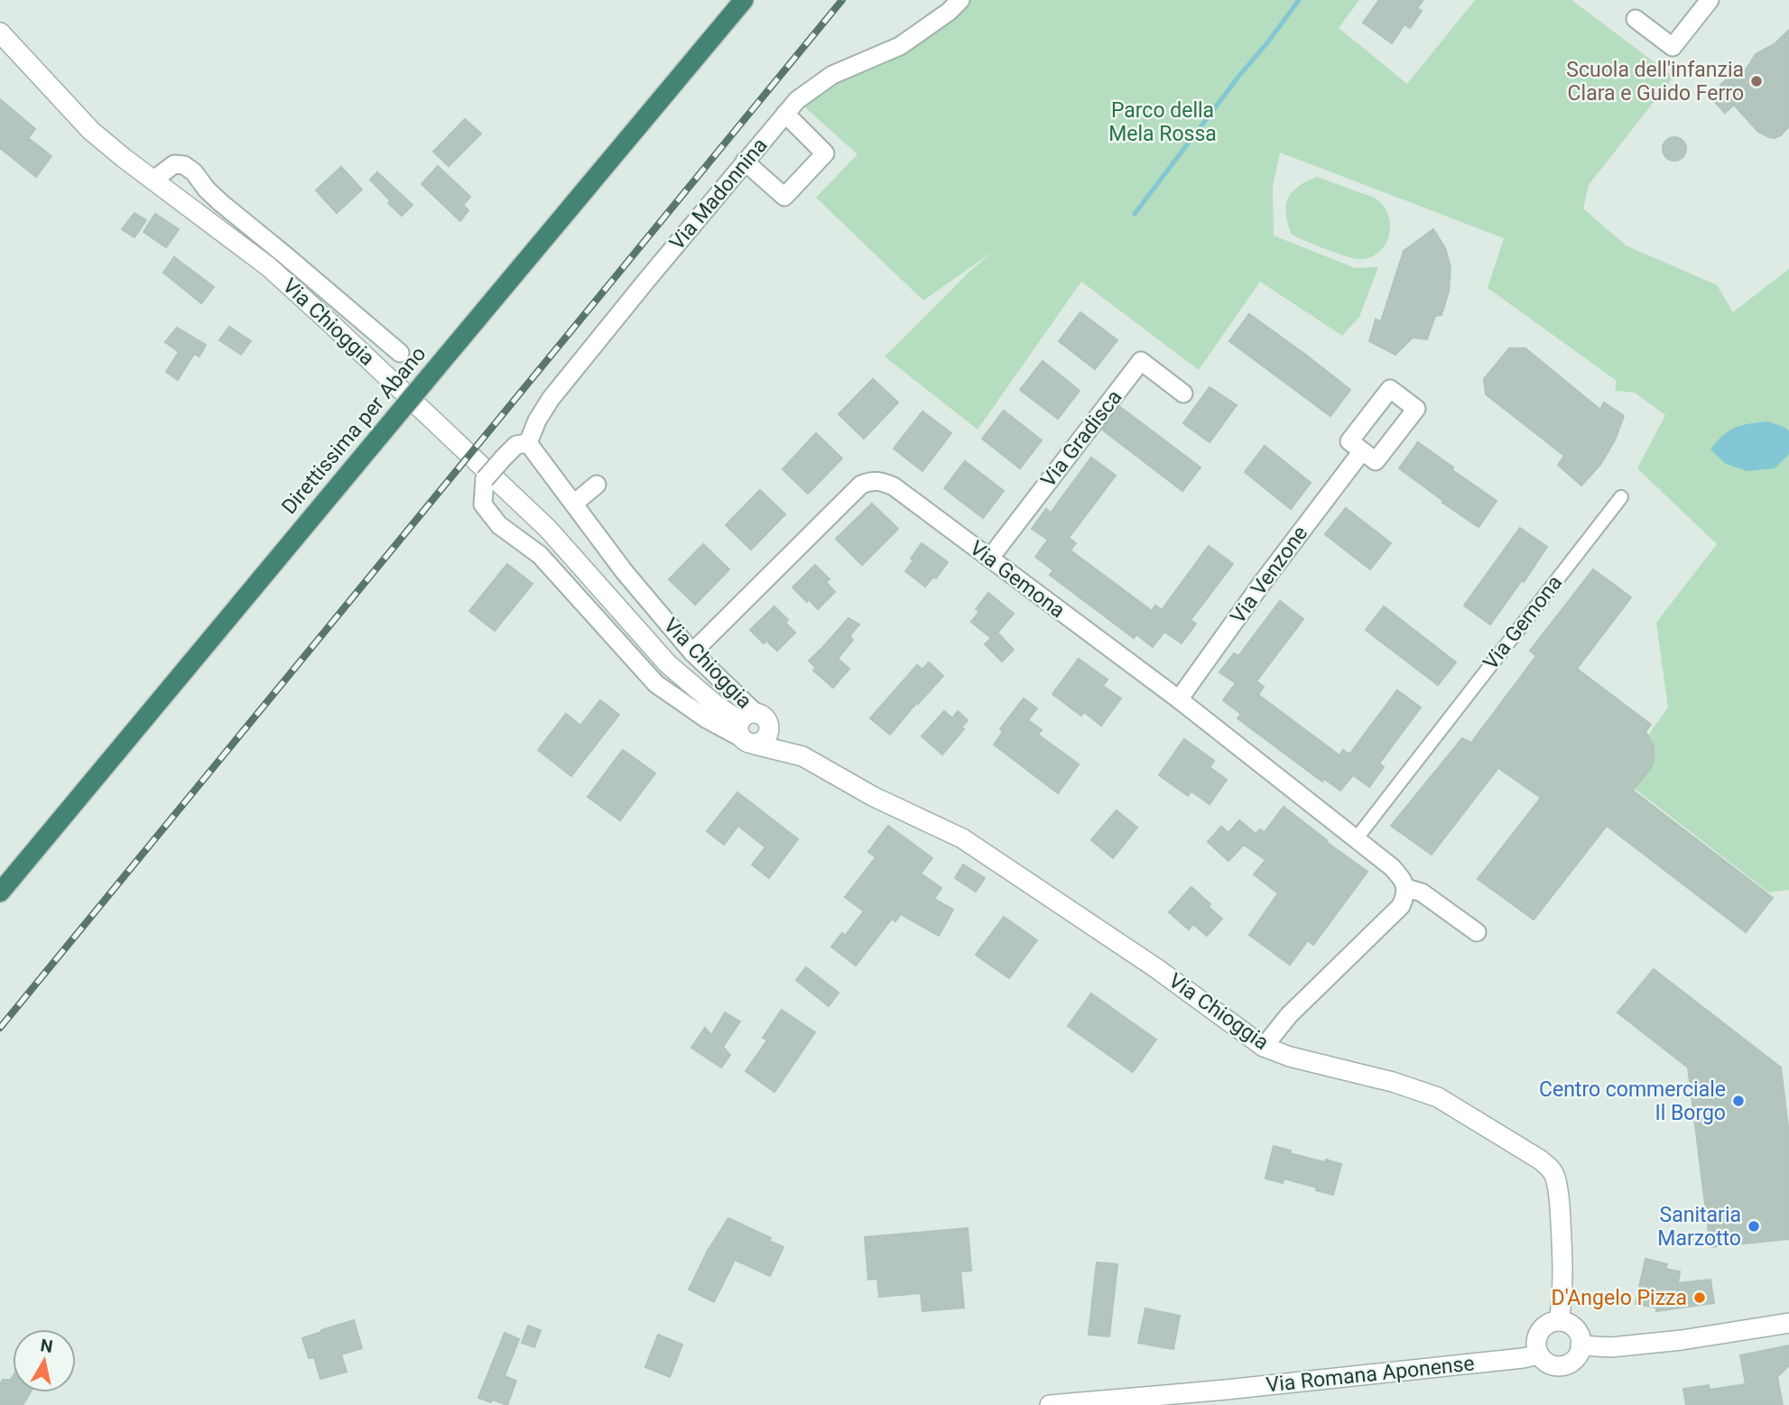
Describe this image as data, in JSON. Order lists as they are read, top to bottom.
{
  "streets": {
    "highway": ["Direttissima per Abano"],
    "street": [
      "Via Madonnina",
      "Via Chioggia",
      "Via Gradisca",
      "Via Venzone",
      "Via Gemona",
      "Via Romana Aponense"
    ]
  },
  "crossings": [
    ["Via Madonnina", "Via Chioggia"],
    ["Via Chioggia", "Via Gemona"],
    ["Via Chioggia", "Via Romana Aponense"],
    ["Via Gradisca", "Via Gemona"],
    ["Via Venzone", "Via Gemona"]
  ],
  "parks": ["Parco della Mela Rossa"],
  "places": [
    "Scuola dell'infanzia Clara e Guido Ferro",
    "Centro commerciale Il Borgo",
    "Sanitaria Marzotto",
    "D'Angelo Pizza"
  ],
  "north": "top"
}
